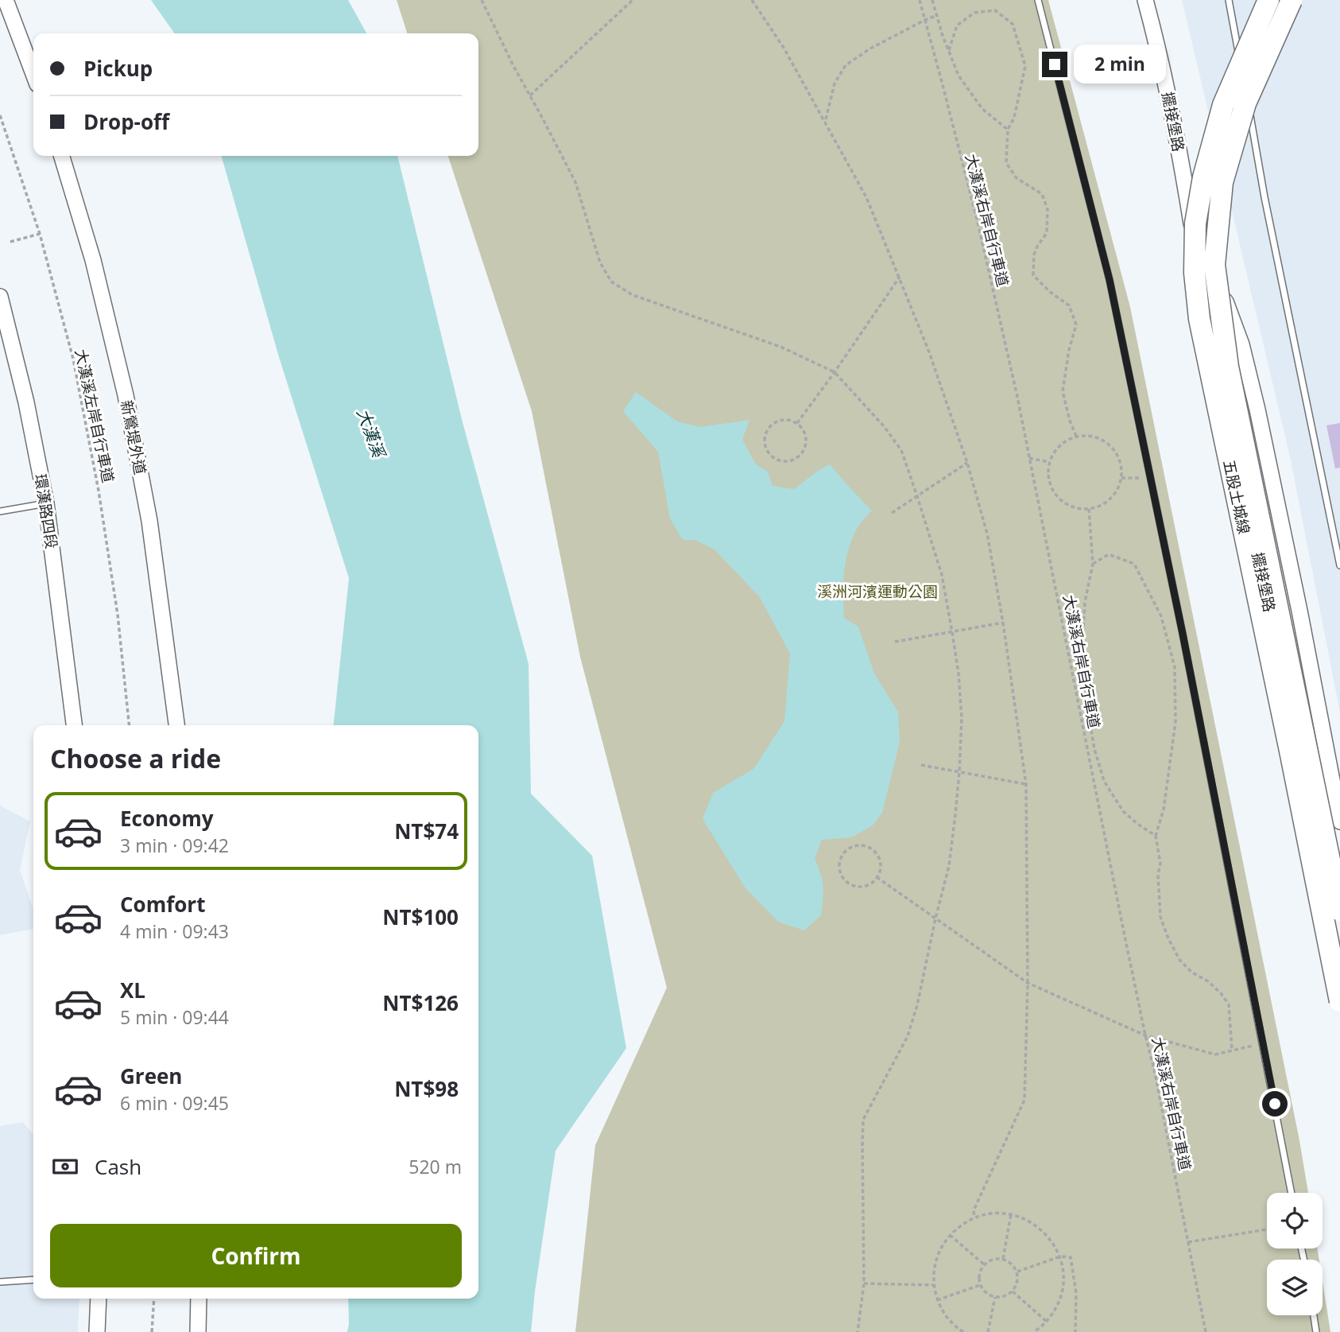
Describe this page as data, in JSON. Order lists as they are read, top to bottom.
{
  "streets": {
    "highway": ["五股土城線"],
    "street": ["擺接堡路", "新鶯堤外道", "環漢路四段"],
    "path": ["大漢溪右岸自行車道", "大漢溪左岸自行車道"]
  },
  "water": ["大漢溪"],
  "parks": ["溪洲河濱運動公園"],
  "page": {
    "banner": ["Pickup", "Drop-off"],
    "bubble": "2 min",
    "heading": "Choose a ride",
    "list": [
      {
        "name": "Economy",
        "note": "3 min · 09:42",
        "value": "NT$74"
      },
      {
        "name": "Comfort",
        "note": "4 min · 09:43",
        "value": "NT$100"
      },
      {
        "name": "XL",
        "note": "5 min · 09:44",
        "value": "NT$126"
      },
      {
        "name": "Green",
        "note": "6 min · 09:45",
        "value": "NT$98"
      }
    ],
    "pay": ["Cash", "520 m"],
    "buttons": "Confirm"
  }
}
